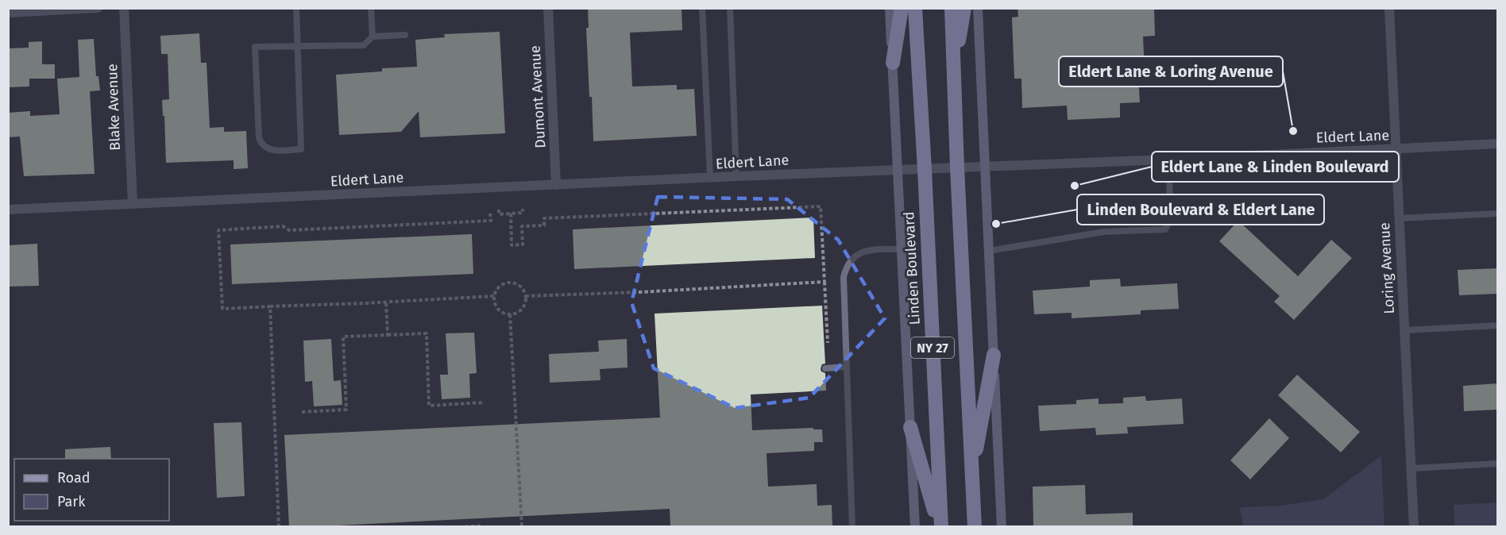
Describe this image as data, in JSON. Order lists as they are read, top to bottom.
{
  "streets": {
    "highway": ["Linden Boulevard", "NY 27"],
    "street": [
      "Dumont Avenue",
      "Blake Avenue",
      "Eldert Lane",
      "Loring Avenue"
    ]
  },
  "crossings": [
    ["Dumont Avenue", "Eldert Lane"],
    ["Blake Avenue", "Eldert Lane"],
    ["Eldert Lane", "Linden Boulevard"],
    ["Eldert Lane", "Loring Avenue"],
    ["Eldert Lane", "NY 27"]
  ],
  "places": ["Eldert Lane & Loring Avenue", "Eldert Lane & Linden Boulevard", "Linden Boulevard & Eldert Lane"],
  "legend": ["Road", "Park"]
}
